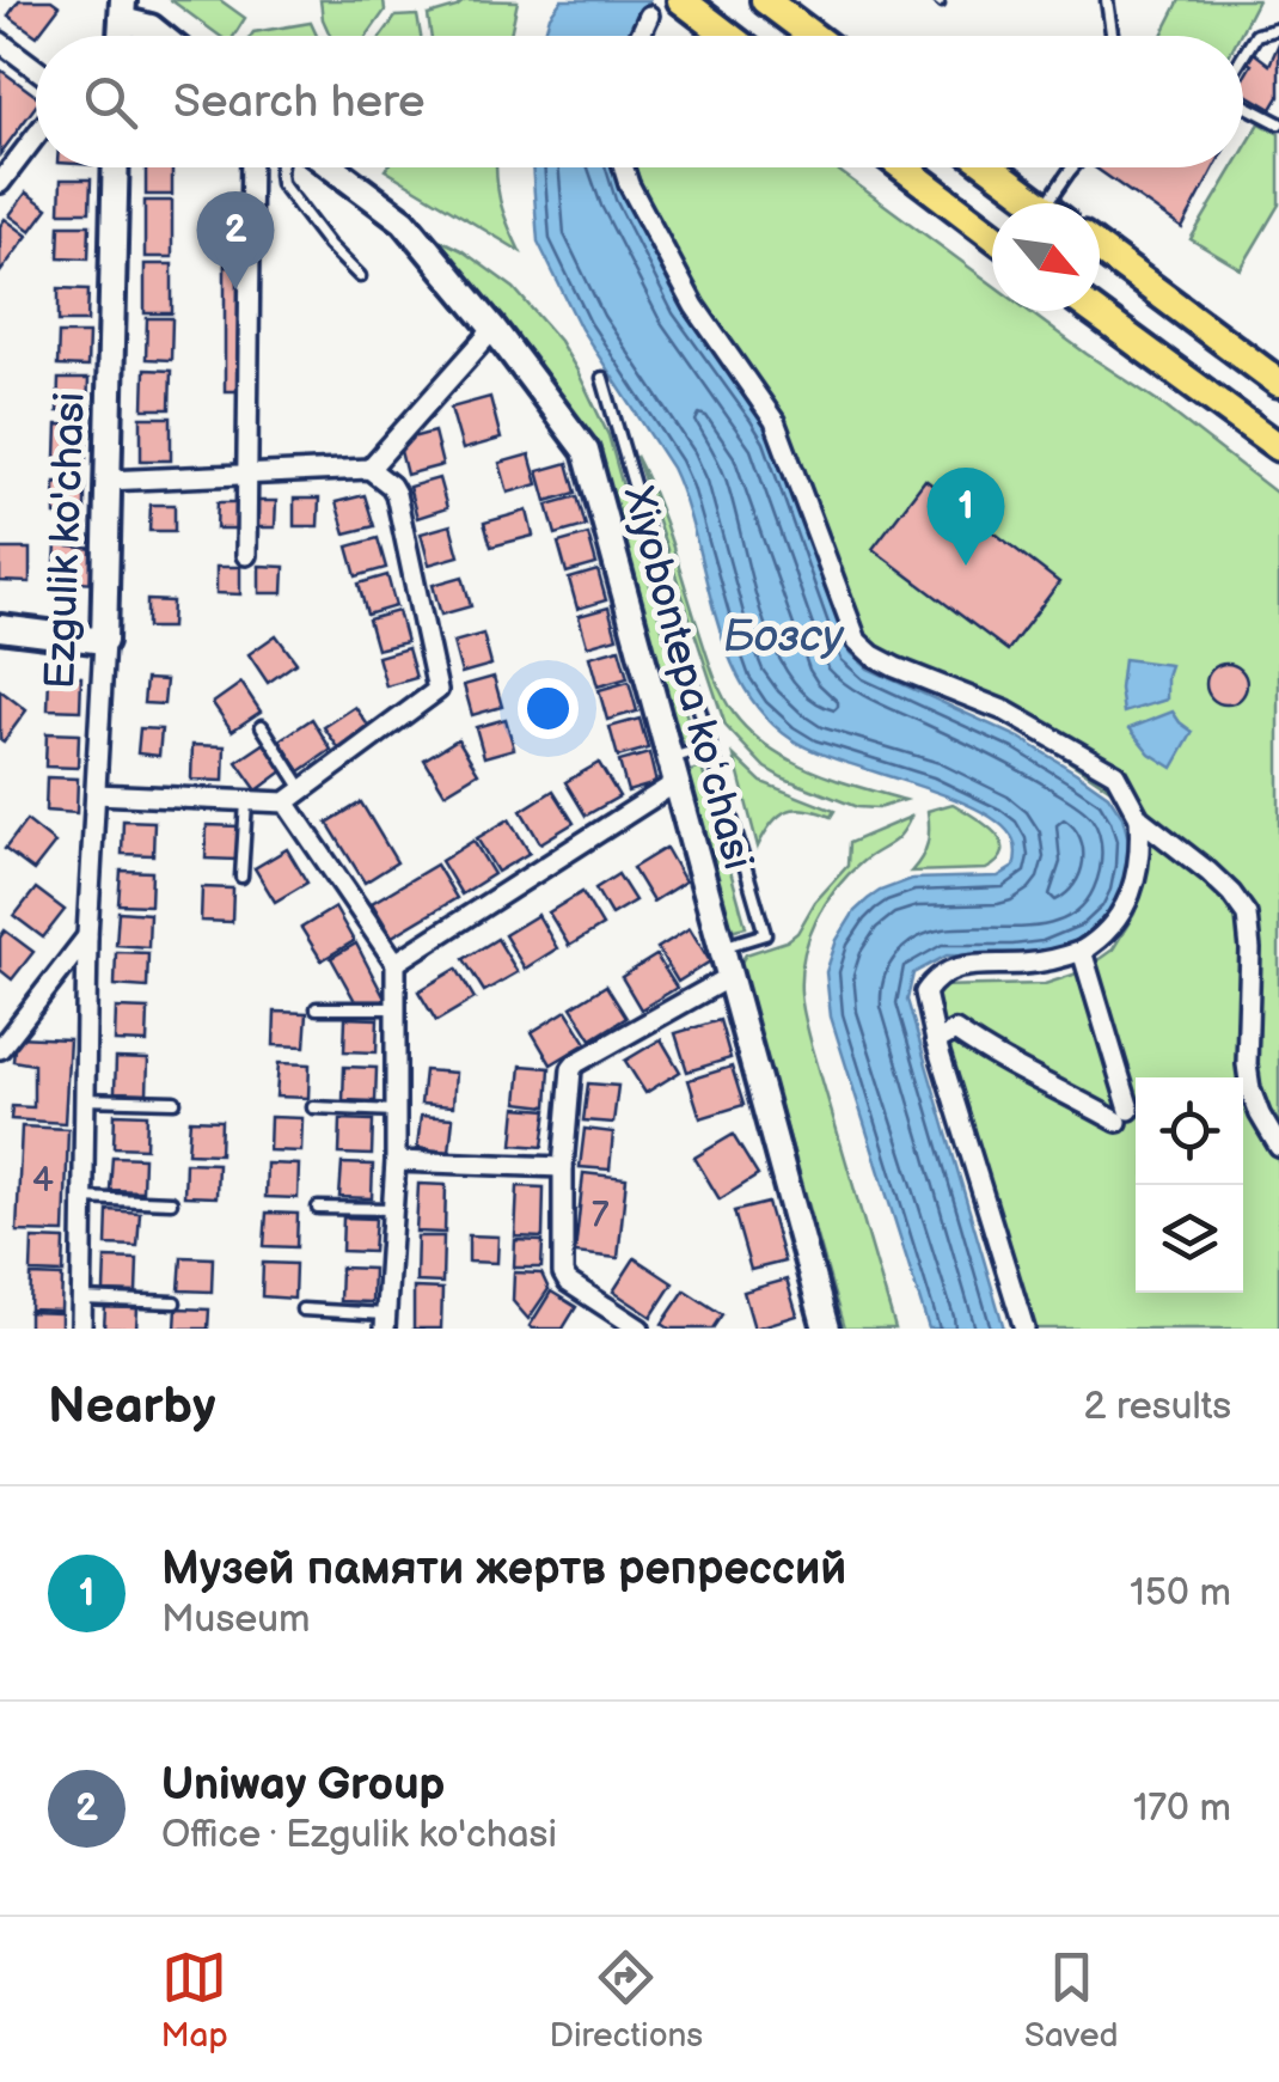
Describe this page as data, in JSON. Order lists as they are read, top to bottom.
{
  "streets": {
    "street": ["Ezgulik ko'chasi", "Xiyobontepa koʻchasi"]
  },
  "water": ["Бозсу"],
  "house_numbers": ["4", "7"],
  "north": "bottom right",
  "page": {
    "search": "Search here",
    "pins": ["2", "1"],
    "heading": ["Nearby", "2 results"],
    "list": [
      {
        "mark": "1",
        "name": "Музей памяти жертв репрессий",
        "note": "Museum",
        "value": "150 m"
      },
      {
        "mark": "2",
        "name": "Uniway Group",
        "note": "Office · Ezgulik ko'chasi",
        "value": "170 m"
      }
    ],
    "nav": ["Map", "Directions", "Saved"]
  }
}
